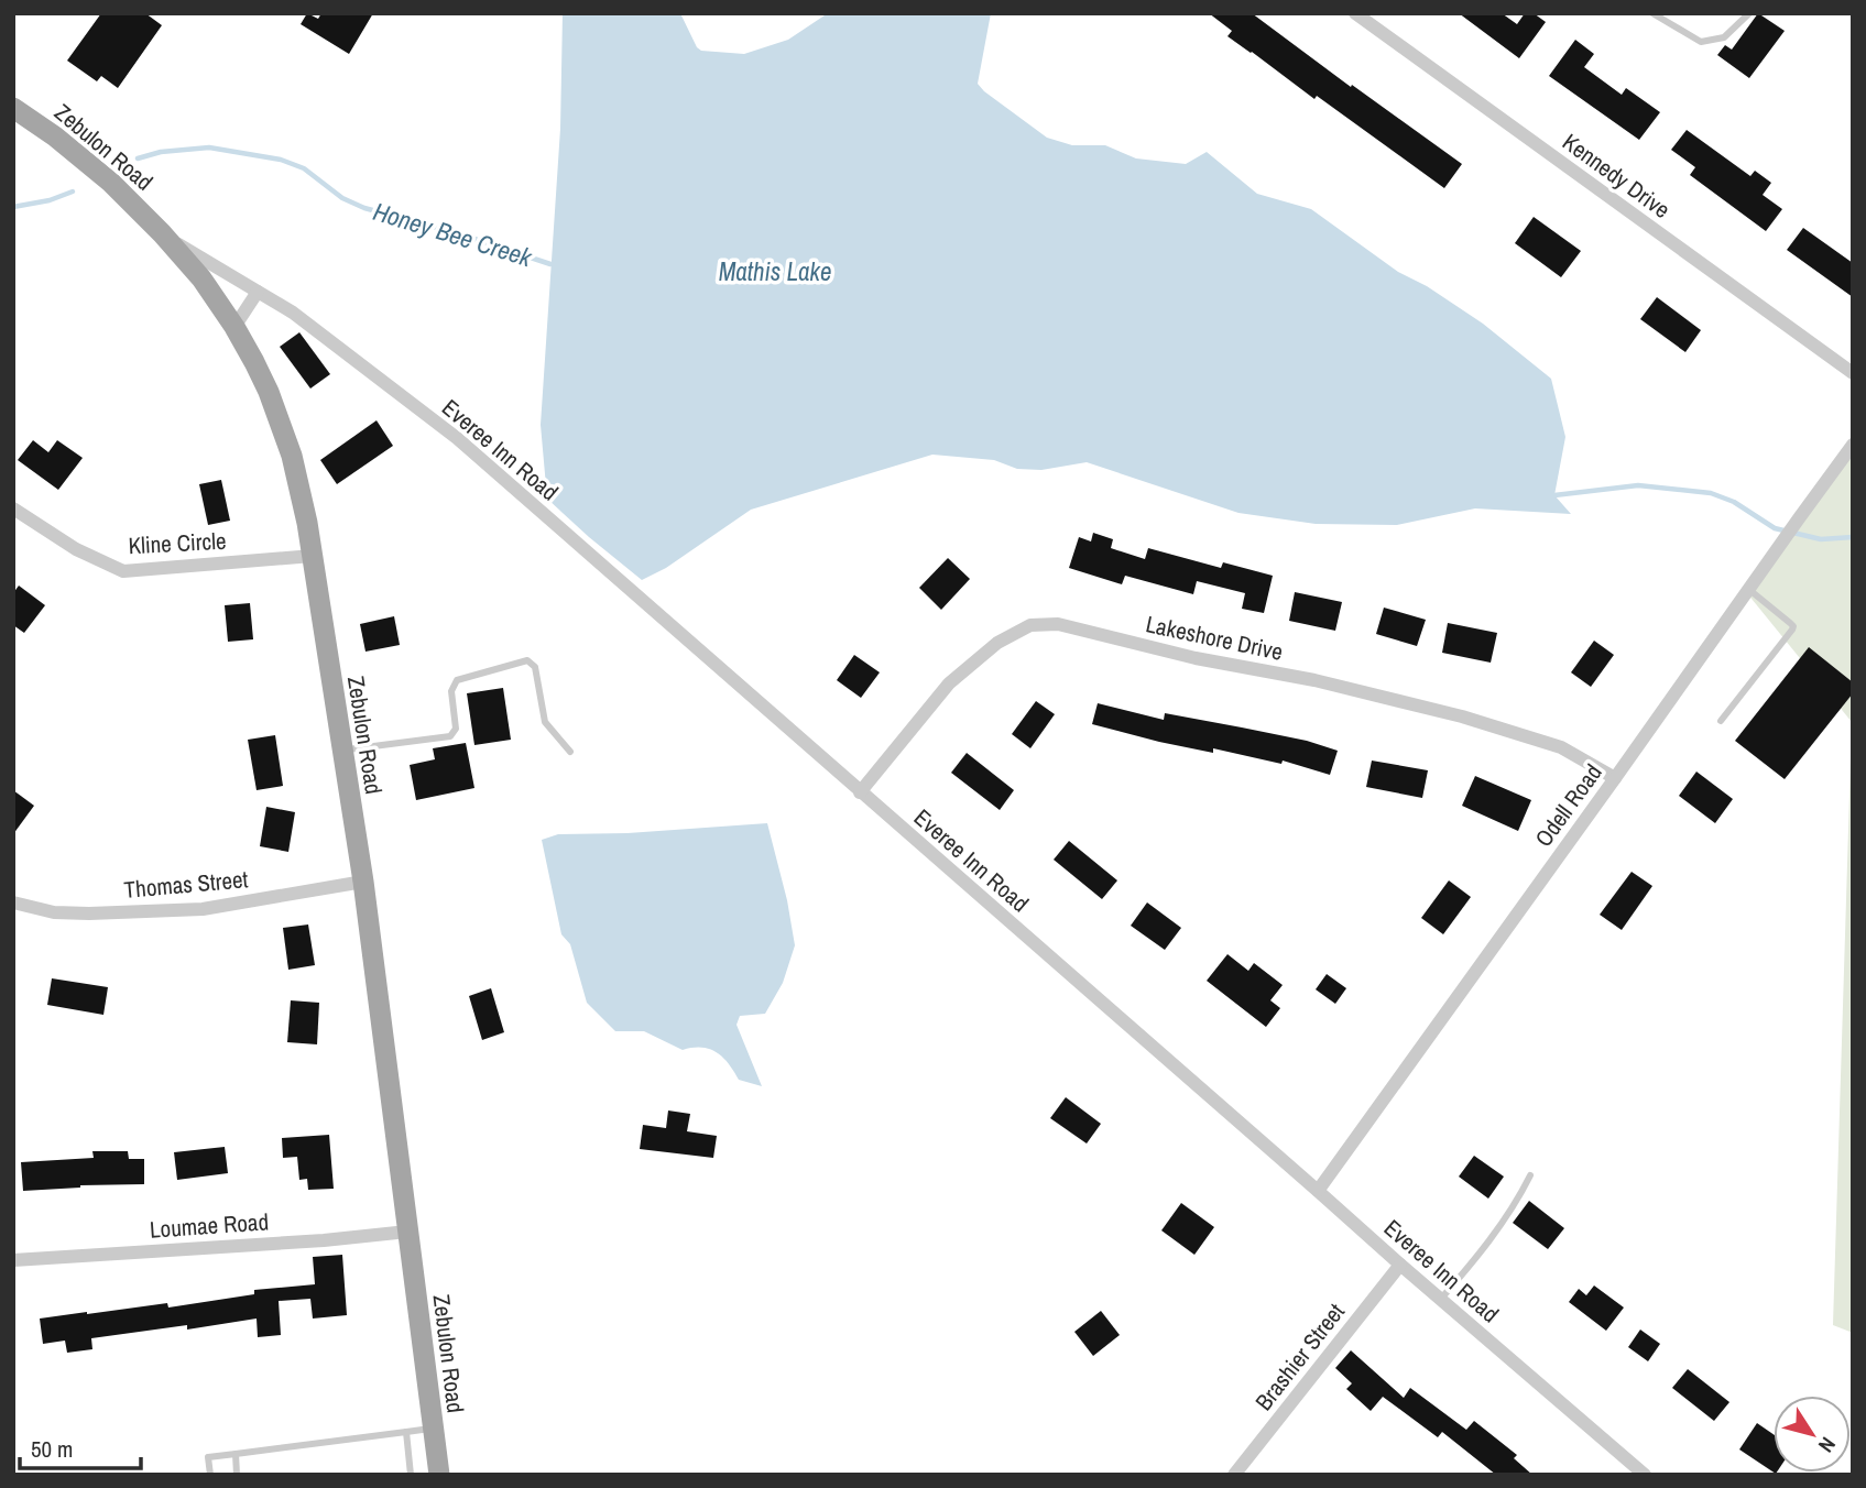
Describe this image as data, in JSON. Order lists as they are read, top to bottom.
{
  "streets": {
    "main road": ["Zebulon Road"],
    "street": [
      "Kennedy Drive",
      "Everee Inn Road",
      "Kline Circle",
      "Lakeshore Drive",
      "Odell Road",
      "Thomas Street",
      "Loumae Road",
      "Brashier Street"
    ]
  },
  "crossings": [
    ["Zebulon Road", "Everee Inn Road"],
    ["Zebulon Road", "Kline Circle"],
    ["Zebulon Road", "Thomas Street"],
    ["Zebulon Road", "Loumae Road"],
    ["Everee Inn Road", "Lakeshore Drive"],
    ["Everee Inn Road", "Odell Road"],
    ["Everee Inn Road", "Brashier Street"],
    ["Lakeshore Drive", "Odell Road"]
  ],
  "water": ["Honey Bee Creek", "Mathis Lake"],
  "scale_bar": "50 m",
  "north": "bottom right"
}
